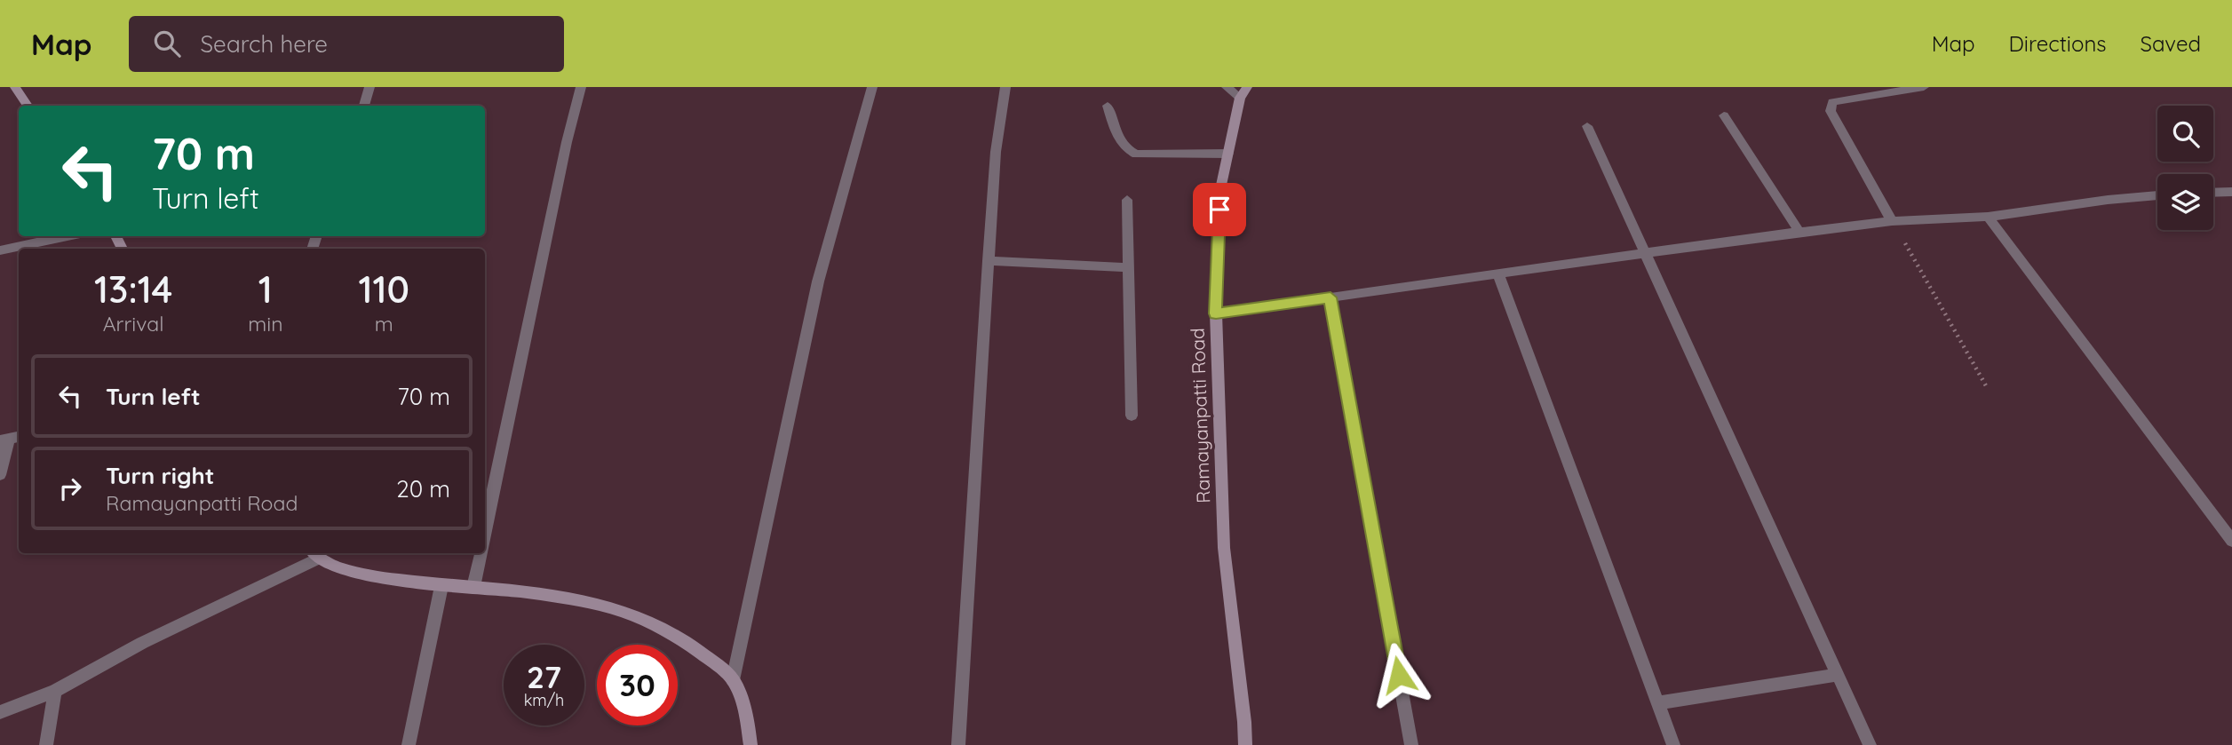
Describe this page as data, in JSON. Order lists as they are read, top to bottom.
{
  "streets": {
    "main road": ["Ramayanpatti Road"]
  },
  "page": {
    "header": "Map",
    "search": "Search here",
    "nav": ["Map", "Directions", "Saved"],
    "turn": ["70 m", "Turn left"],
    "eta": [
      "13:14",
      "Arrival",
      "1",
      "min",
      "110",
      "m"
    ],
    "list": [
      {
        "name": "Turn left",
        "value": "70 m"
      },
      {
        "name": "Turn right",
        "note": "Ramayanpatti Road",
        "value": "20 m"
      }
    ],
    "speed": "27 km/h",
    "limit": "30"
  }
}
